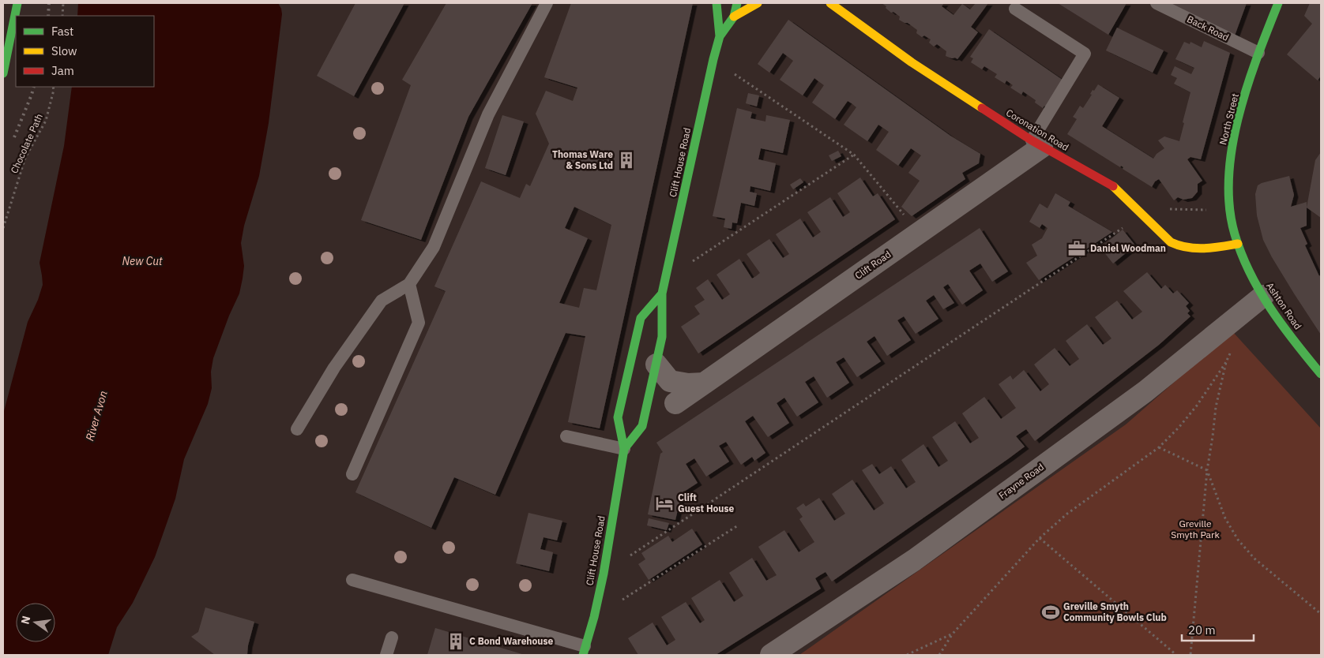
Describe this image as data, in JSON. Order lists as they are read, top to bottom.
{
  "streets": {
    "main road": [
      "North Street",
      "Coronation Road",
      "Clift House Road",
      "Ashton Road"
    ],
    "street": ["Clift Road", "Frayne Road"],
    "lane": ["Back Road"],
    "path": ["Chocolate Path"]
  },
  "crossings": [
    ["Back Road", "North Street"],
    ["North Street", "Coronation Road"],
    ["North Street", "Ashton Road"],
    ["Coronation Road", "Clift Road"],
    ["Coronation Road", "Ashton Road"],
    ["Ashton Road", "Frayne Road"]
  ],
  "water": ["New Cut", "River Avon"],
  "parks": ["Greville Smyth Park"],
  "places": {
    "building": ["Thomas Ware & Sons Ltd", "C Bond Warehouse"],
    "office": ["Daniel Woodman"],
    "hotel": ["Clift Guest House"],
    "sports": ["Greville Smyth Community Bowls Club"]
  },
  "legend": ["Fast", "Slow", "Jam"],
  "scale_bar": "20 m",
  "north": "left"
}
